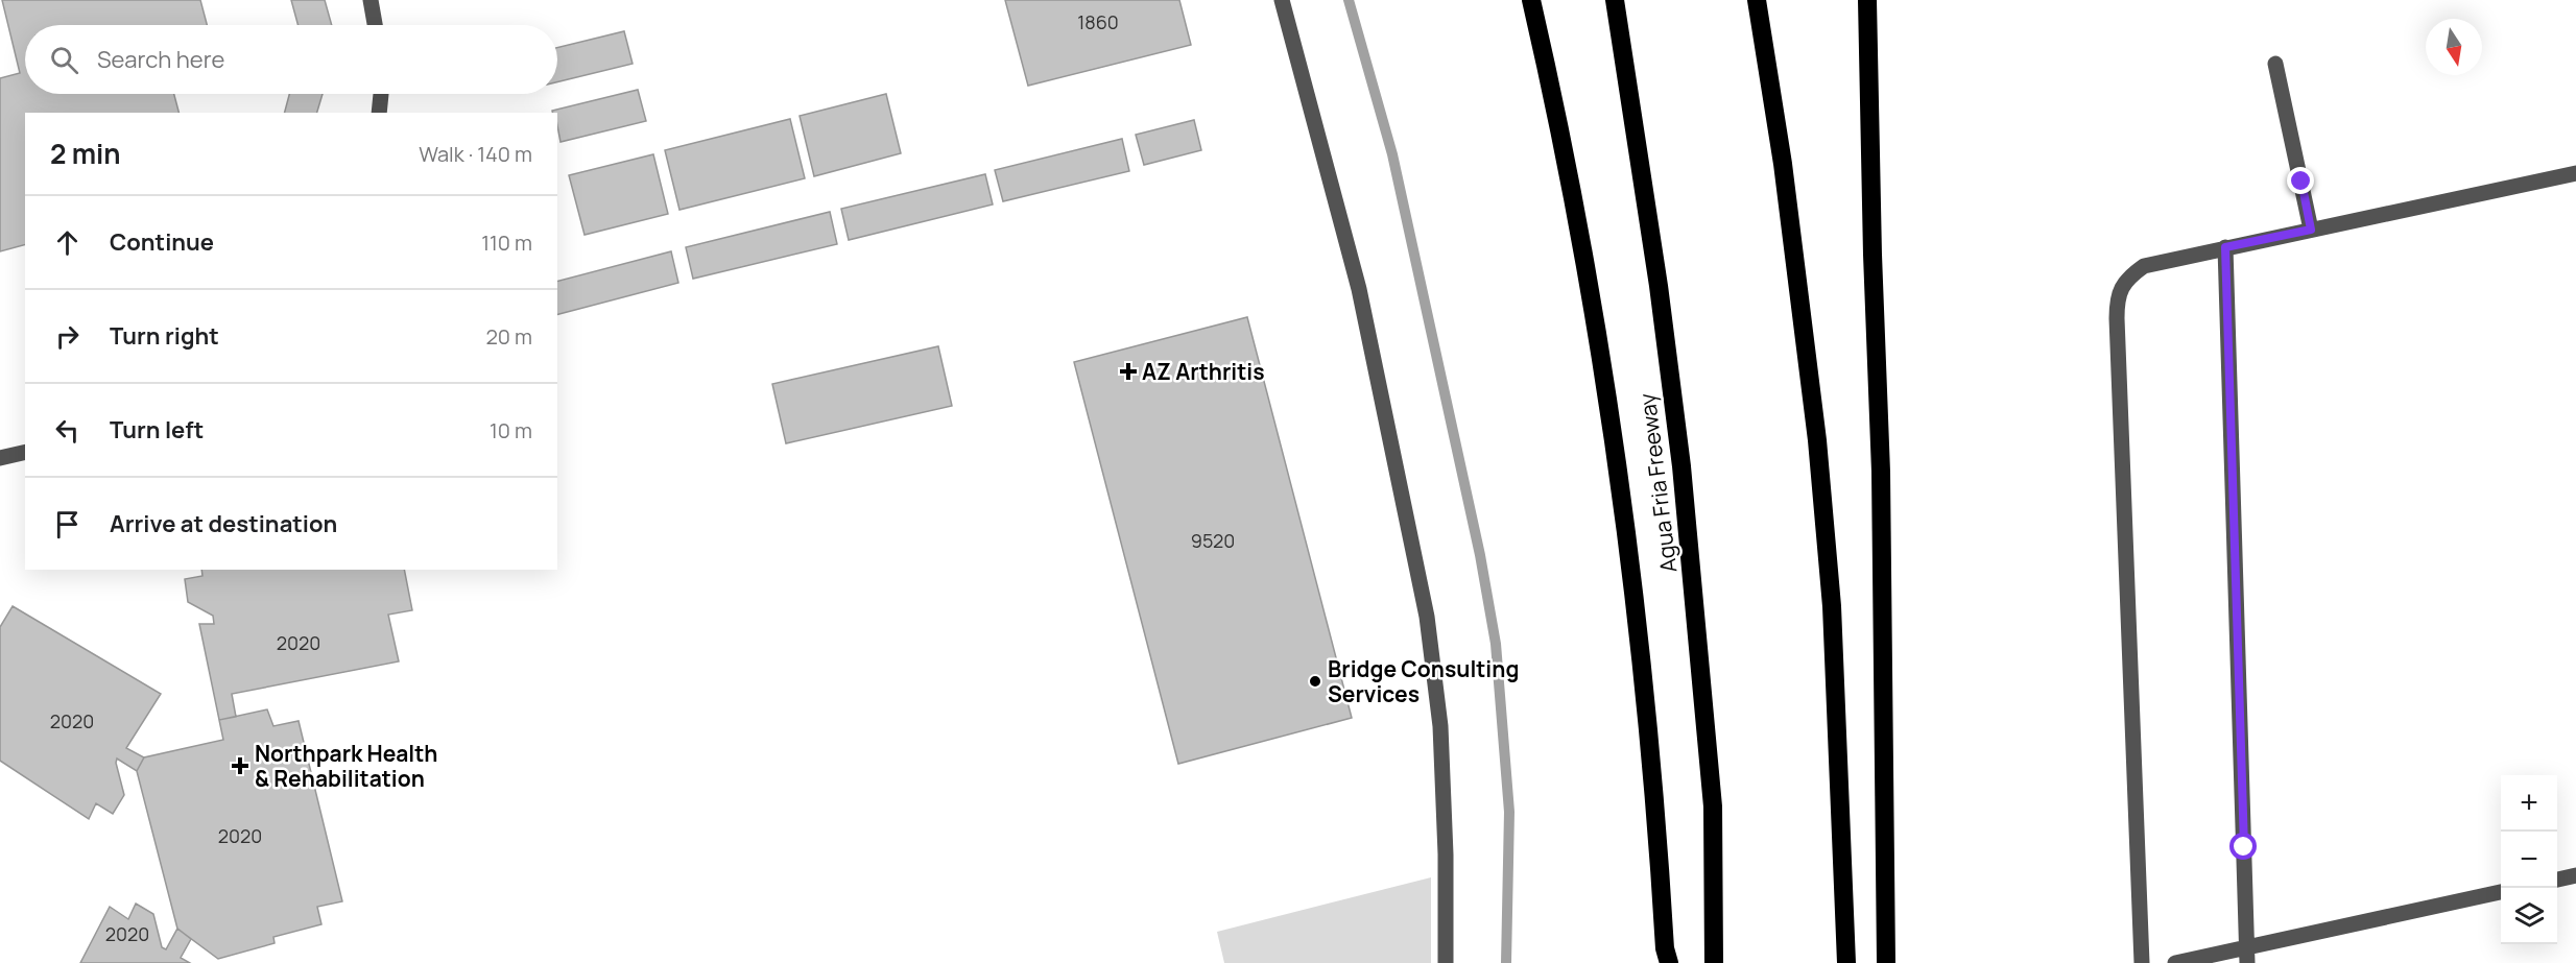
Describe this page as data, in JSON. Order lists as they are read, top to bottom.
{
  "streets": {
    "highway": ["Agua Fria Freeway"]
  },
  "places": {
    "health": ["AZ Arthritis", "Northpark Health & Rehabilitation"],
    "other": ["Bridge Consulting Services"]
  },
  "house_numbers": [
    "1860",
    "9520",
    "2020",
    "2020",
    "2020",
    "2020"
  ],
  "north": "bottom",
  "page": {
    "search": "Search here",
    "heading": ["2 min", "Walk · 140 m"],
    "list": [
      ["Continue", "110 m"],
      ["Turn right", "20 m"],
      ["Turn left", "10 m"],
      "Arrive at destination"
    ],
    "map_buttons": ["+", "−"]
  }
}
